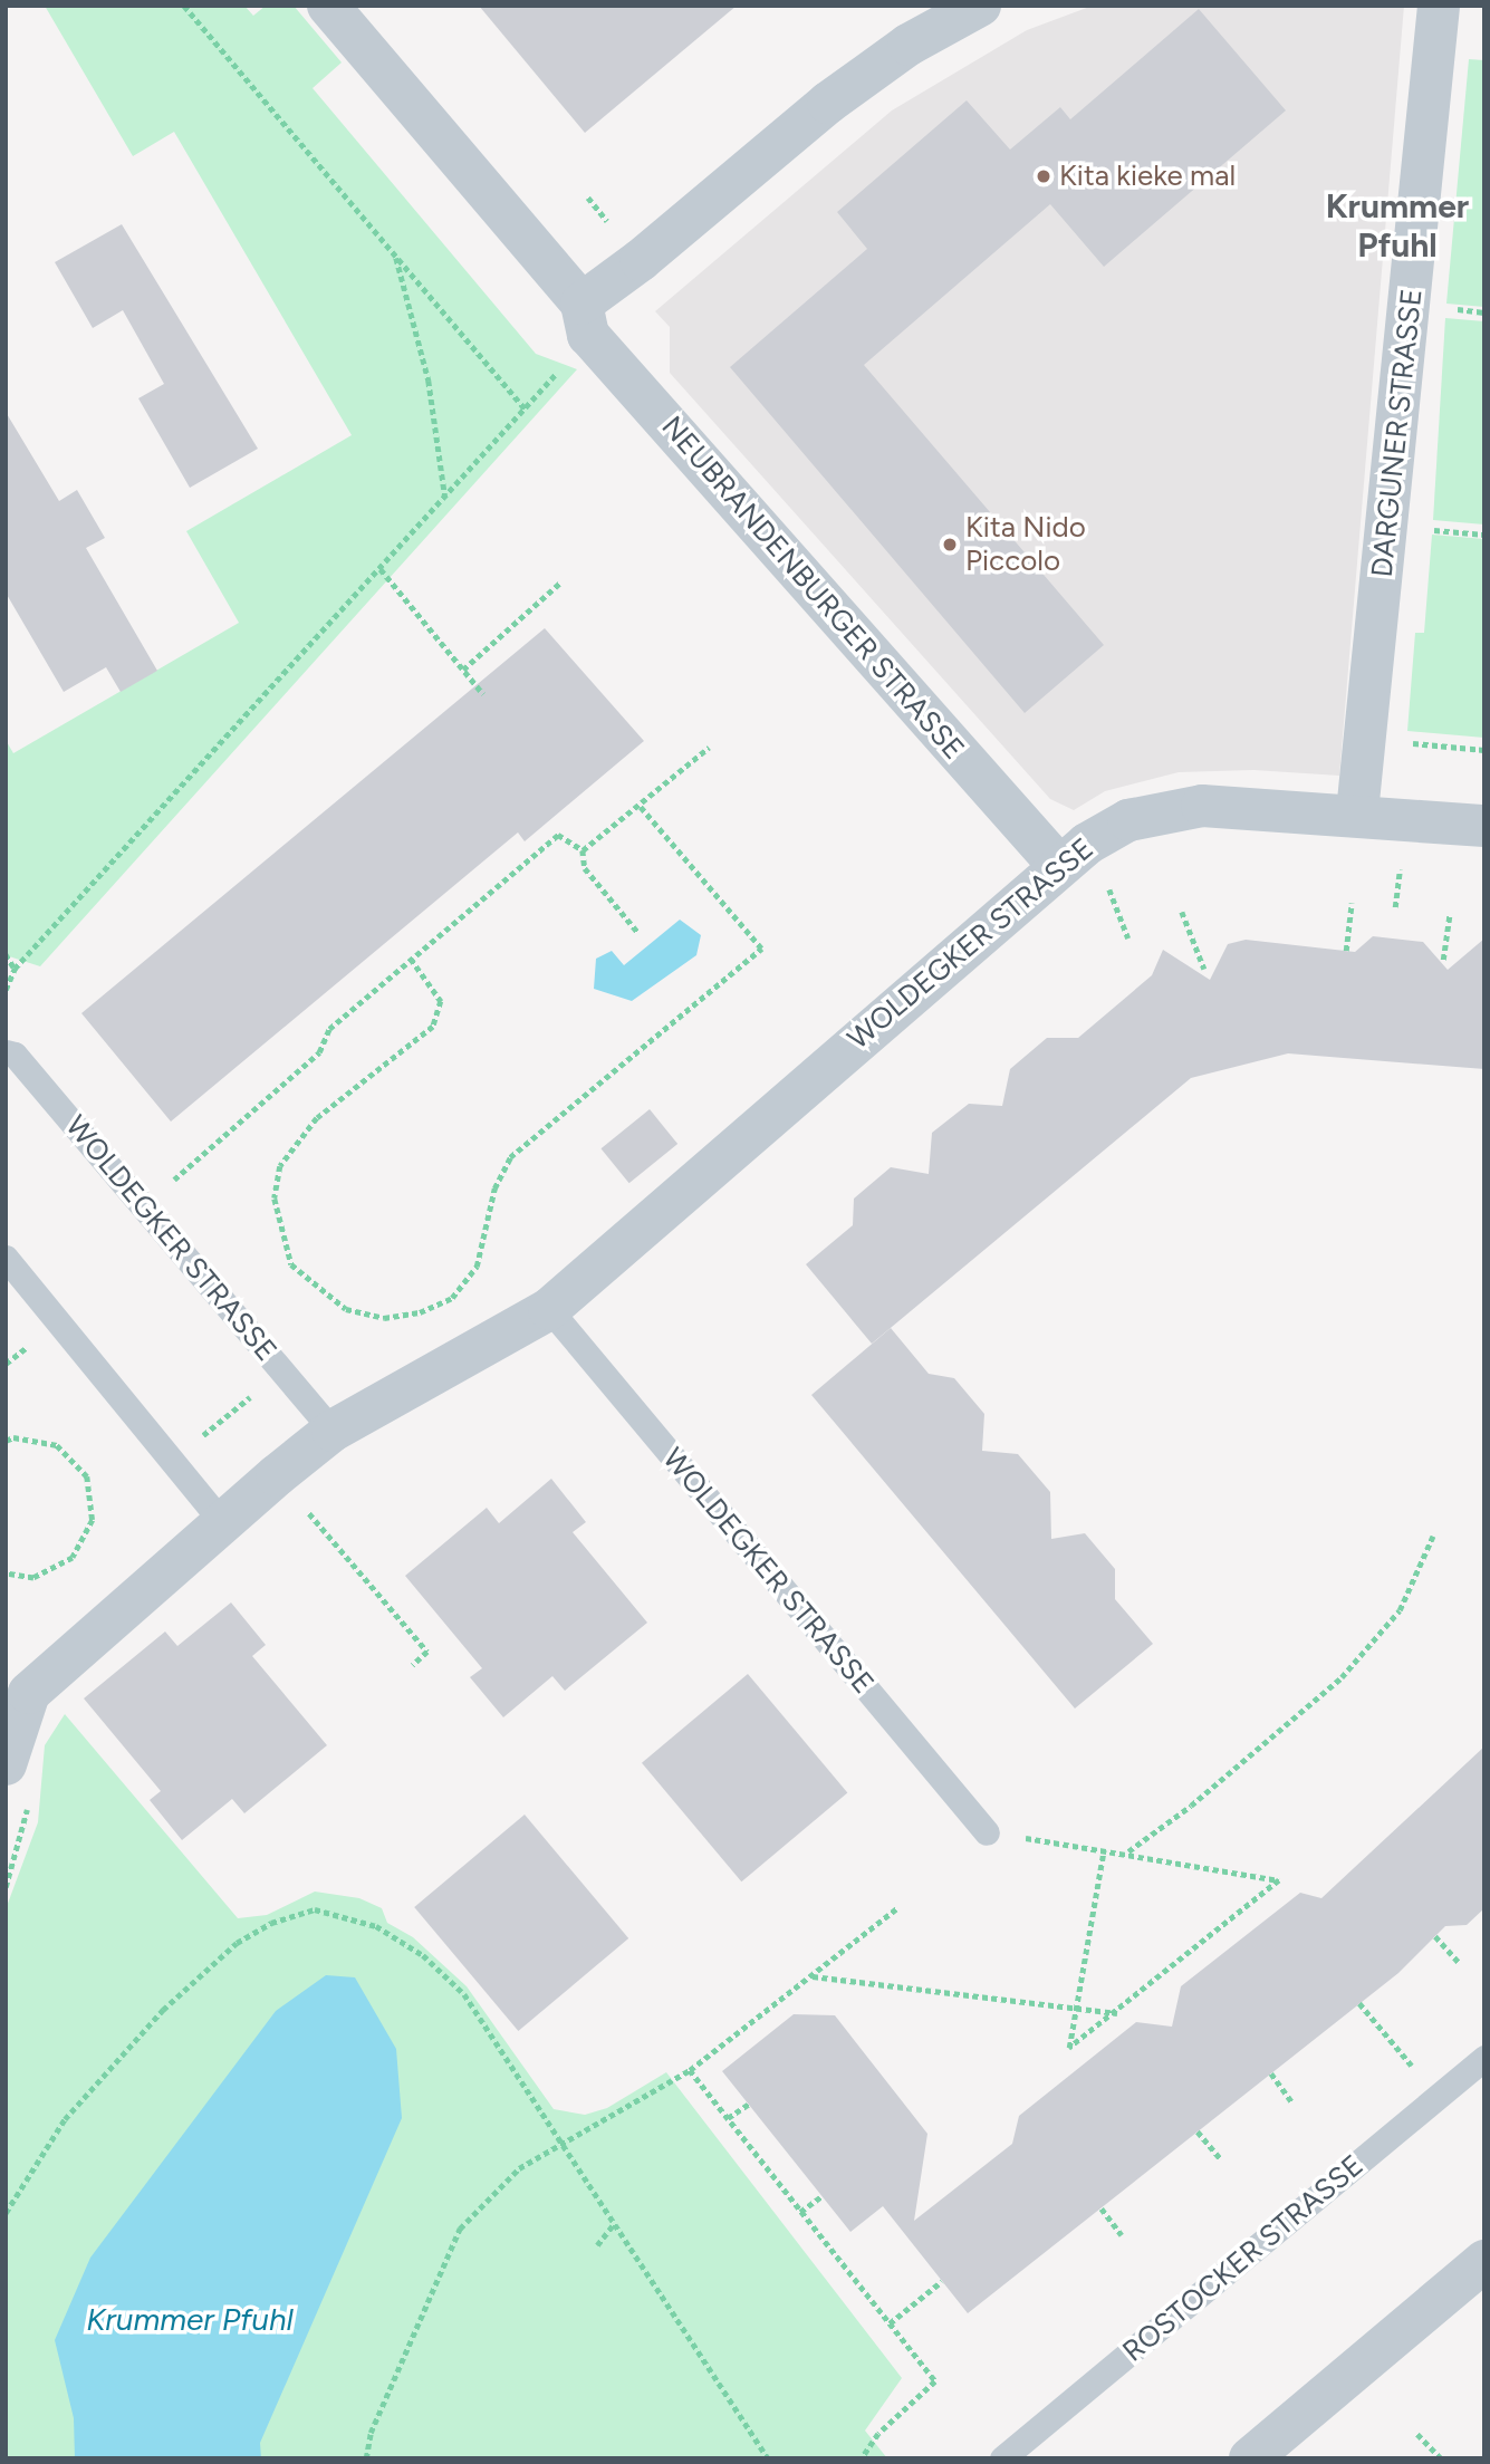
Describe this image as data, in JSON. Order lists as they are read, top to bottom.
{
  "streets": {
    "street": ["DARGUNER STRASSE", "NEUBRANDENBURGER STRASSE", "WOLDEGKER STRASSE"],
    "lane": ["ROSTOCKER STRASSE"]
  },
  "crossings": [
    ["DARGUNER STRASSE", "WOLDEGKER STRASSE"],
    ["NEUBRANDENBURGER STRASSE", "WOLDEGKER STRASSE"]
  ],
  "districts": ["Krummer Pfuhl"],
  "water": ["Krummer Pfuhl"],
  "places": ["Kita kieke mal", "Kita Nido Piccolo"]
}
